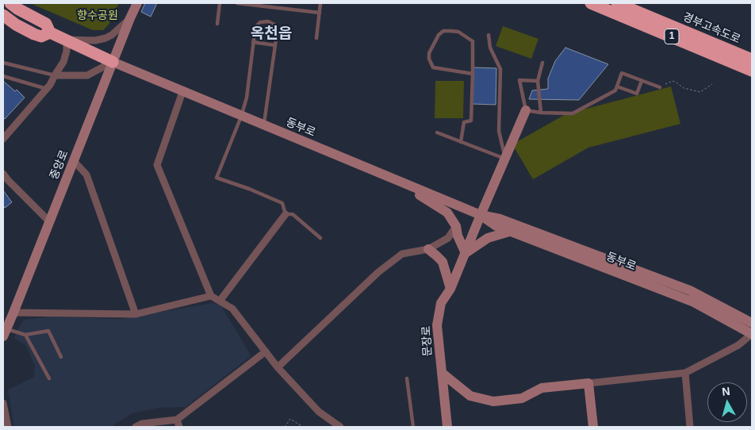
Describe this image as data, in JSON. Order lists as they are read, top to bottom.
{
  "streets": {
    "highway": ["경부고속도로", "1"],
    "street": ["동부로", "중앙로", "문장로"]
  },
  "crossings": [
    ["동부로", "중앙로"],
    ["동부로", "문장로"]
  ],
  "districts": ["옥천읍"],
  "parks": ["향수공원"],
  "north": "top"
}
